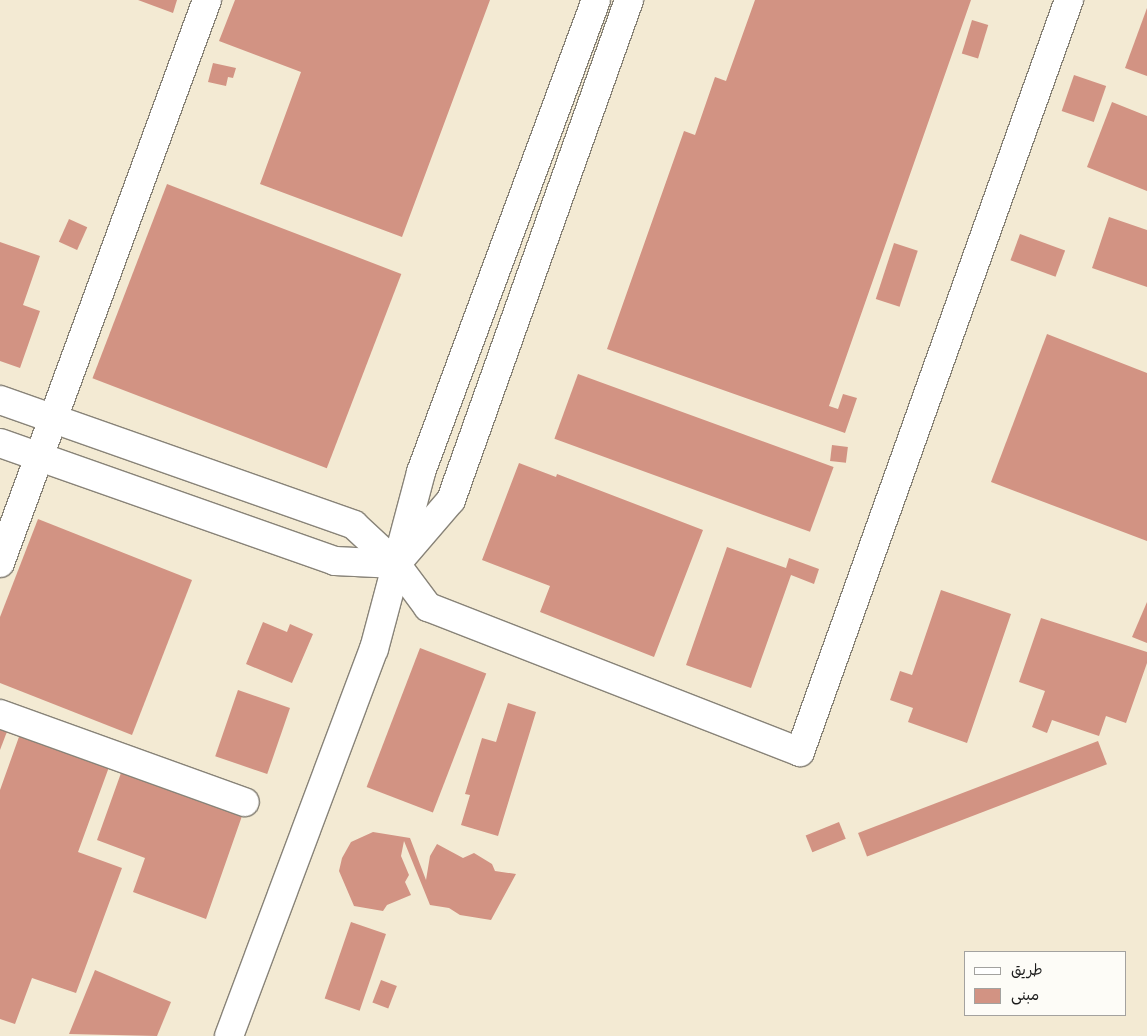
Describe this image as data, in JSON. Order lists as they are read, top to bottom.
{
  "legend": ["طريق", "مبنى"]
}
